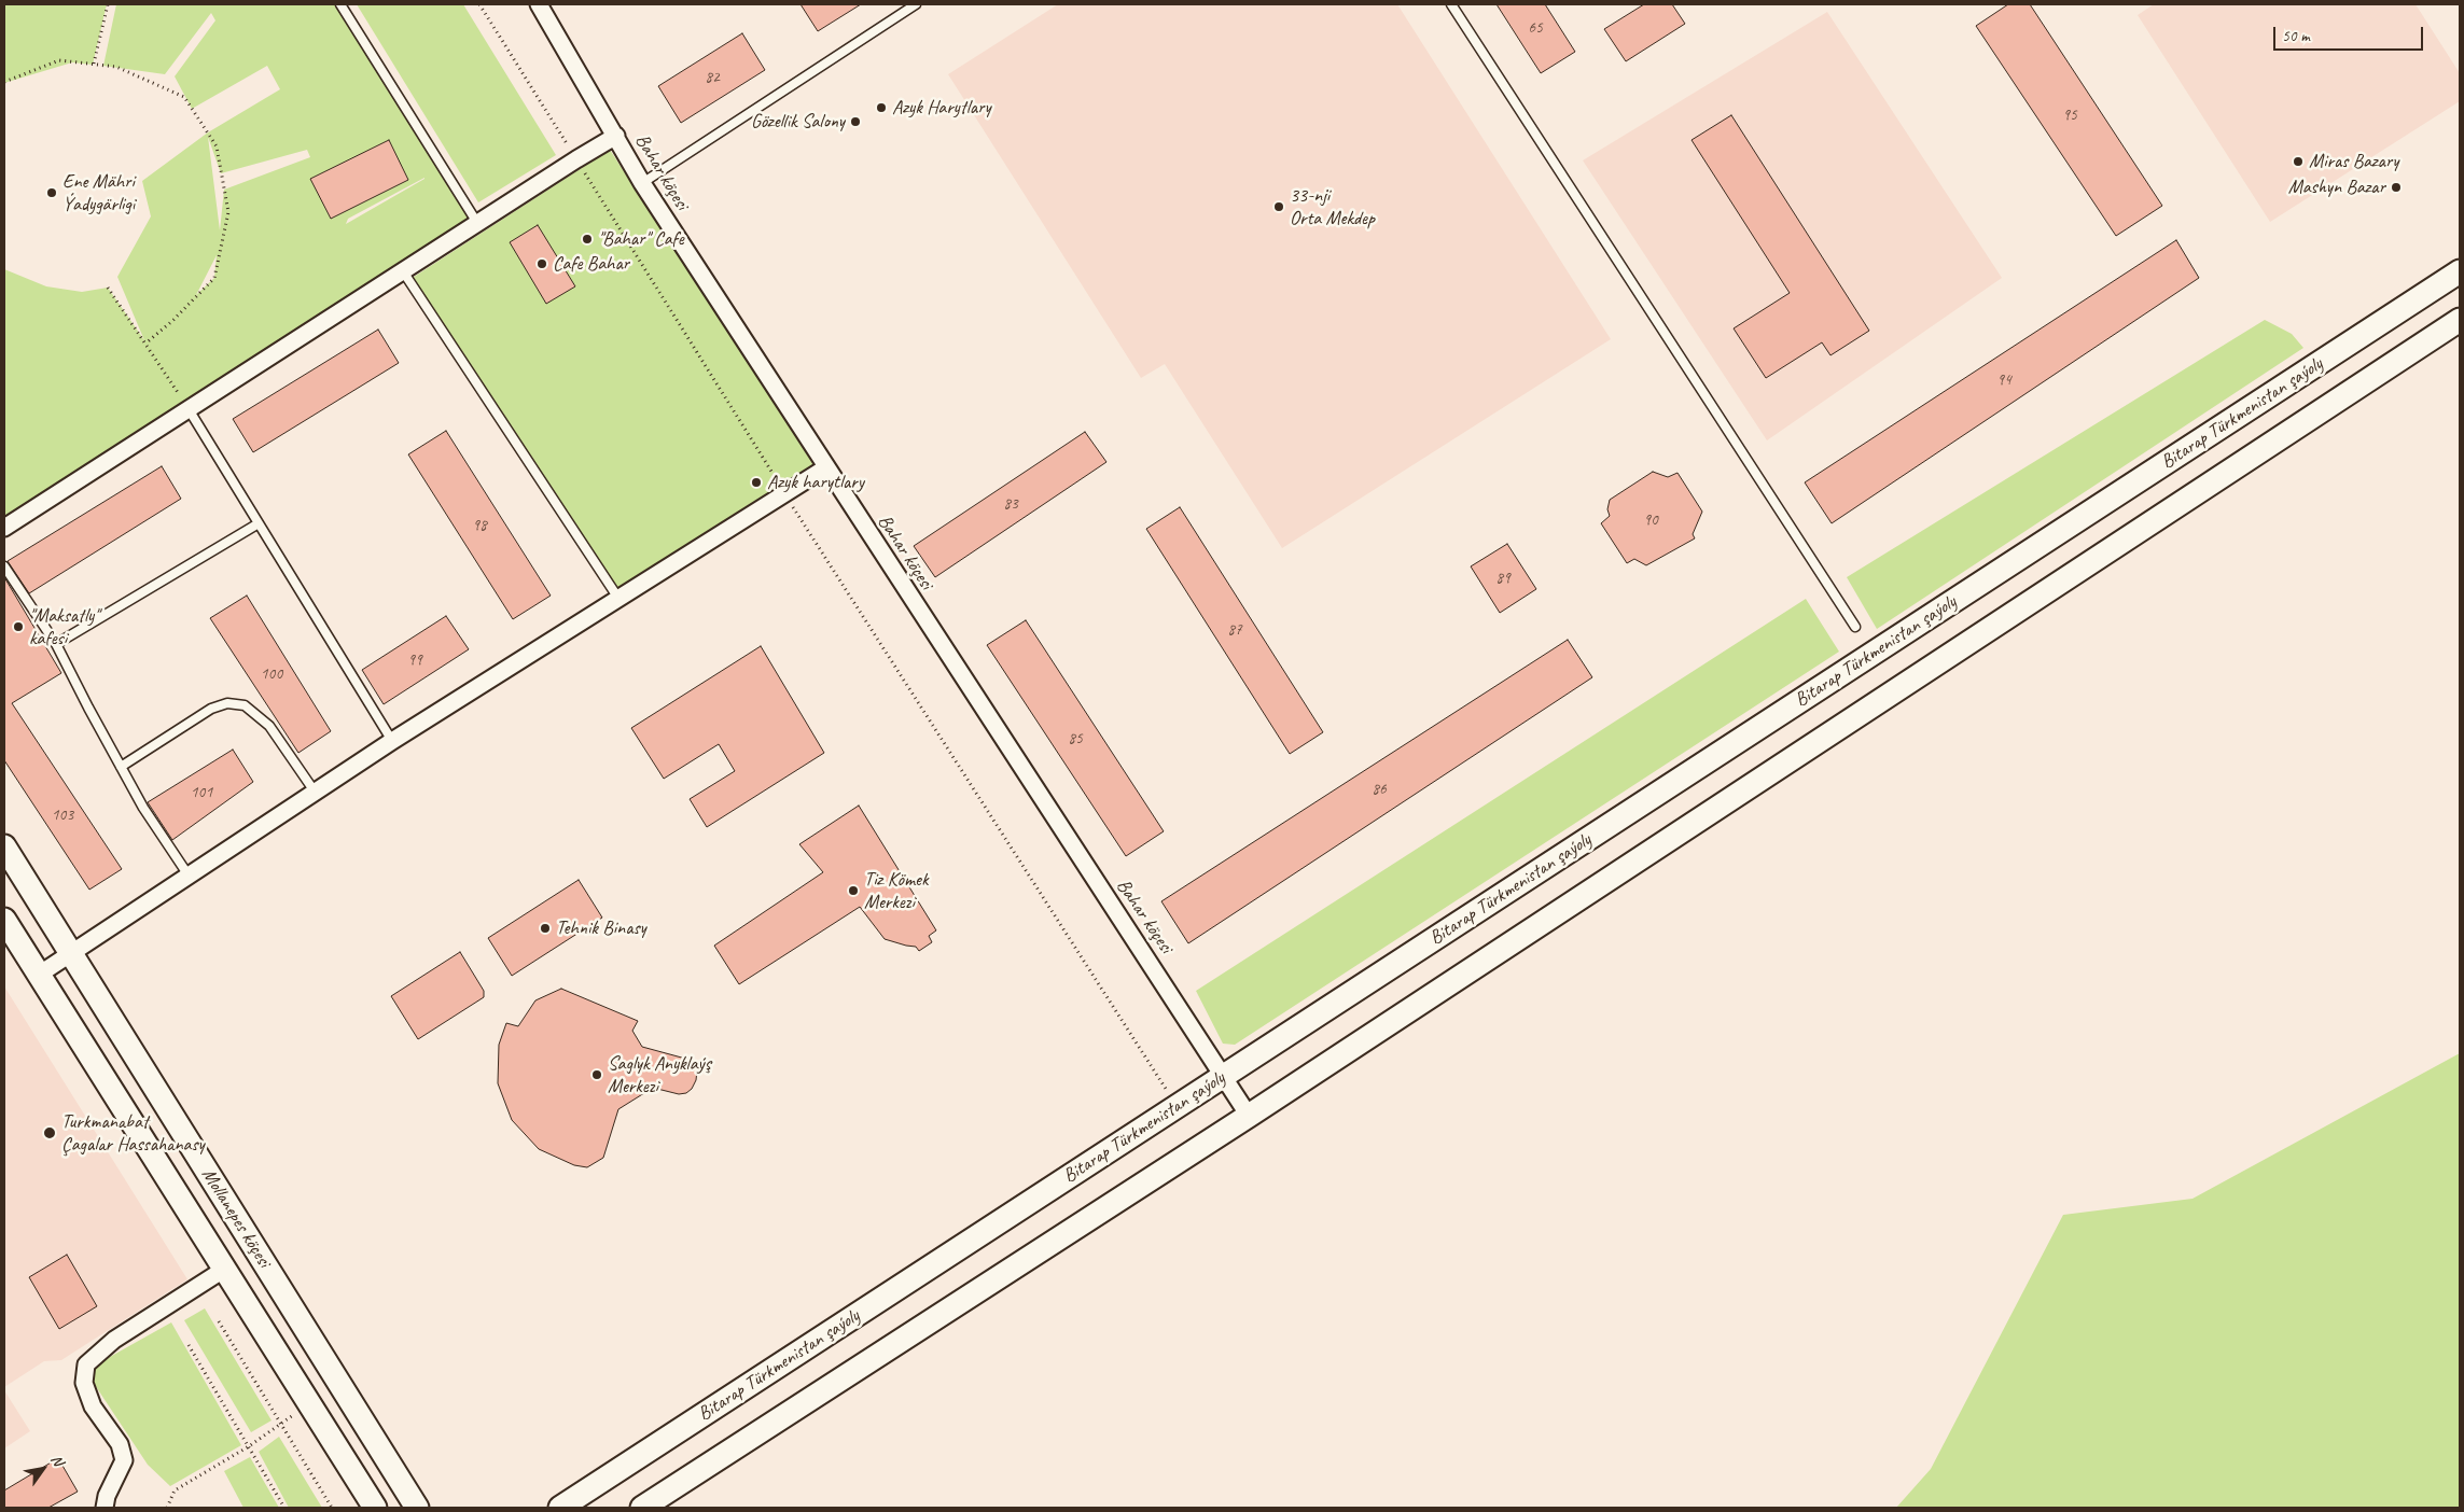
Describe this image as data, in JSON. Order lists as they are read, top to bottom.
{
  "streets": {
    "main road": ["Bitarap Türkmenistan şaýoly", "Mollanepes köçesi"],
    "street": ["Bahar köçesi"]
  },
  "crossings": [
    ["Bahar köçesi", "Bitarap Türkmenistan şaýoly"]
  ],
  "places": [
    "Azyk Harytlary",
    "Gözellik Salony",
    "Miras Bazary",
    "Mashyn Bazar",
    "Ene Mähri Ýadygärligi",
    "33-nji Orta Mekdep",
    "\"Bahar\" Cafe",
    "Cafe Bahar",
    "Azyk harytlary",
    "\"Maksatly\" kafesi",
    "Tiz Kömek Merkezi",
    "Tehnik Binasy",
    "Saglyk Anyklaýş Merkezi",
    "Turkmanabat Çagalar Hassahanasy"
  ],
  "house_numbers": [
    "65",
    "82",
    "95",
    "94",
    "83",
    "90",
    "98",
    "89",
    "87",
    "99",
    "100",
    "85",
    "86",
    "101",
    "103"
  ],
  "scale_bar": "50 m",
  "north": "top right"
}
